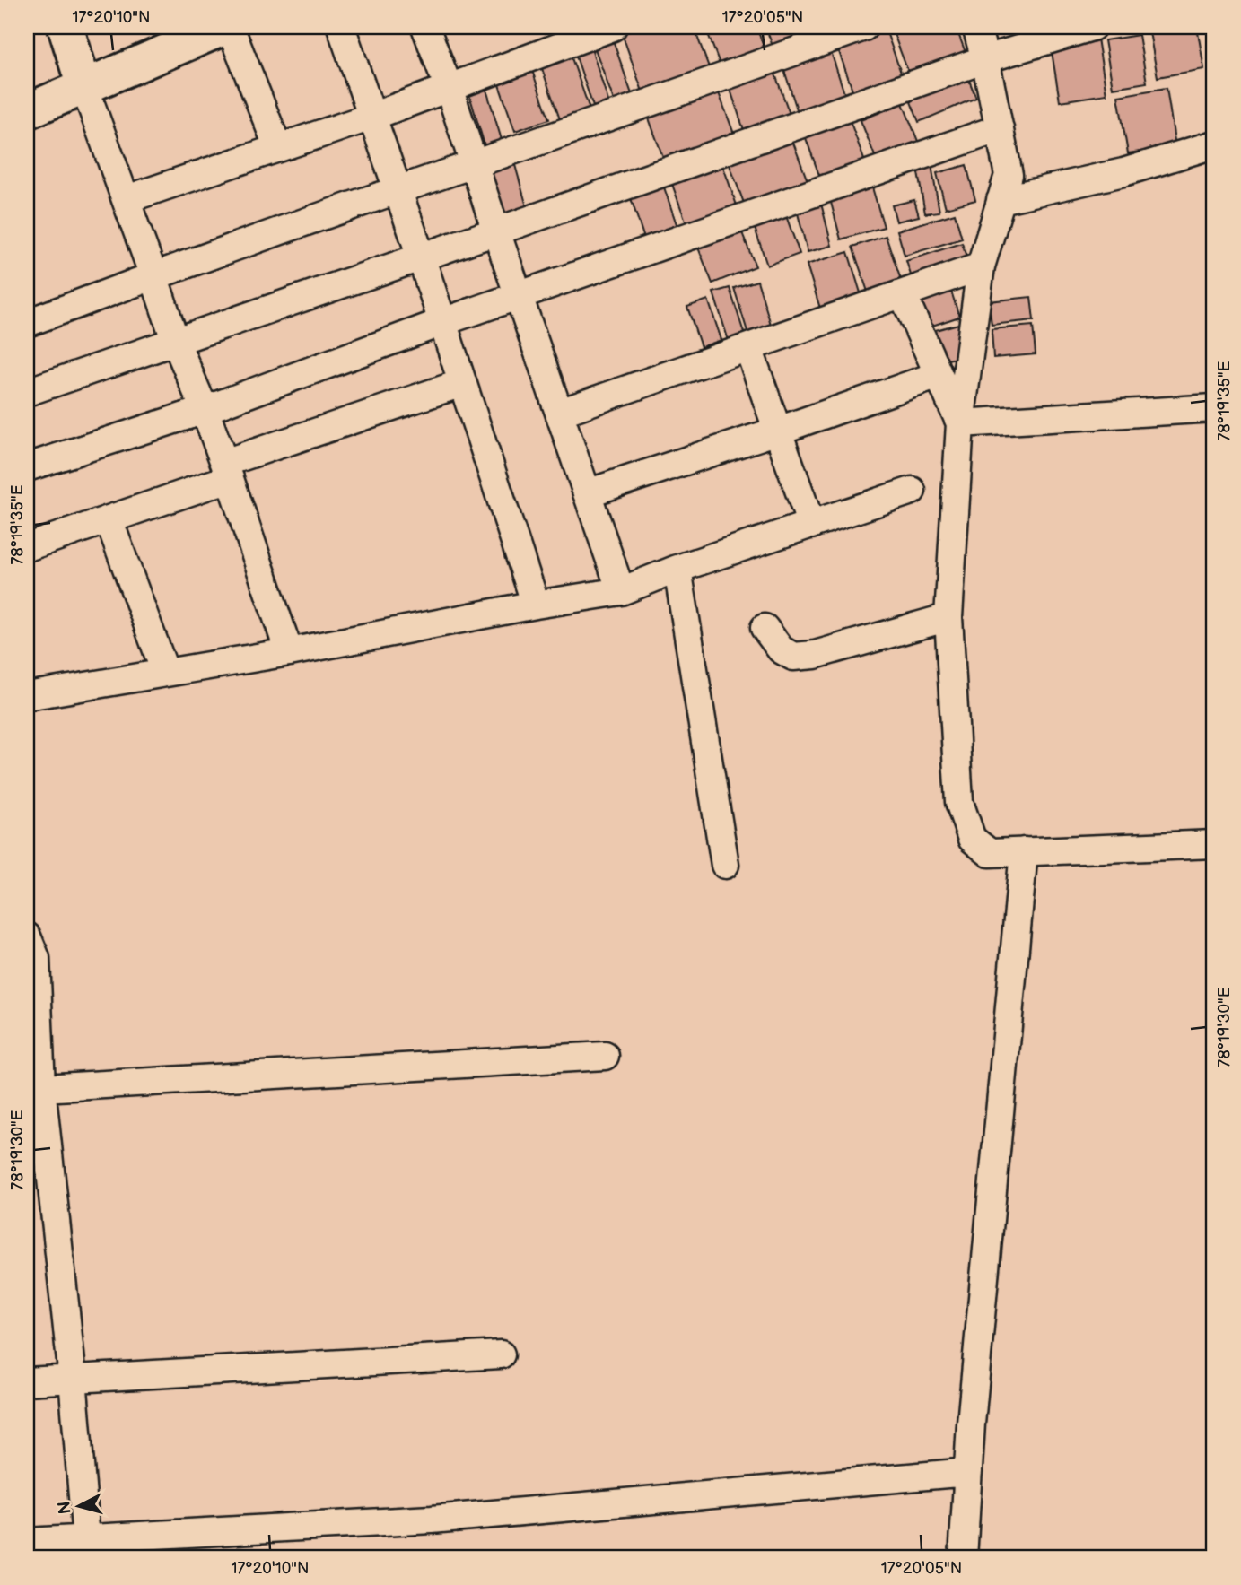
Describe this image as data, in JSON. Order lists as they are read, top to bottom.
{
  "north": "left",
  "coordinates": [
    "17°20'10\"N",
    "17°20'05\"N",
    "78°19'35\"E",
    "78°19'30\"E"
  ]
}
